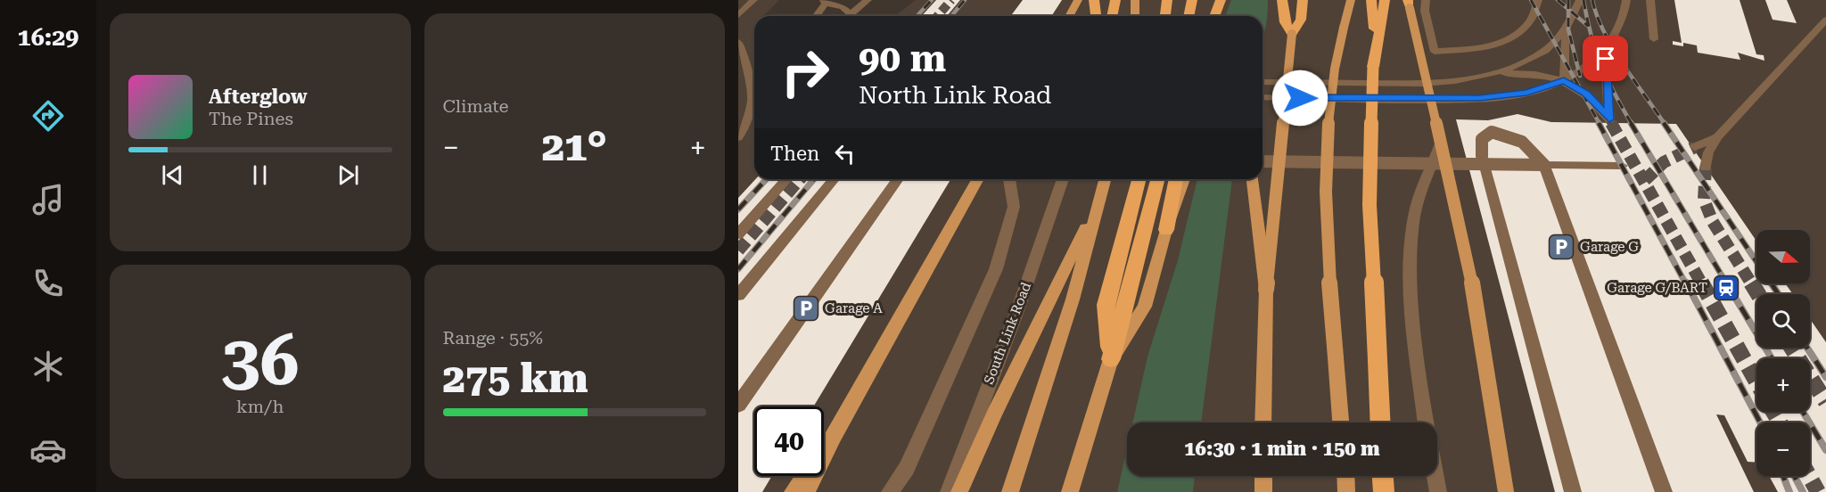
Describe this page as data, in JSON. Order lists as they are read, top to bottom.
{
  "streets": {
    "street": ["South Link Road"]
  },
  "places": {
    "parking": ["Garage G", "Garage A"],
    "station": ["Garage G/BART"]
  },
  "north": "right",
  "page": {
    "tabs": "16:29",
    "tile": [
      "Climate",
      ["36", "km/h"],
      ["Range · 55%", "275 km"]
    ],
    "turn": ["90 m", "North Link Road"],
    "song": ["Afterglow", "The Pines"],
    "heat": ["−", "21°", "+"],
    "then": "Then",
    "map_buttons": ["+", "−"],
    "limit": "40",
    "trip": "16:30 · 1 min · 150 m"
  }
}
